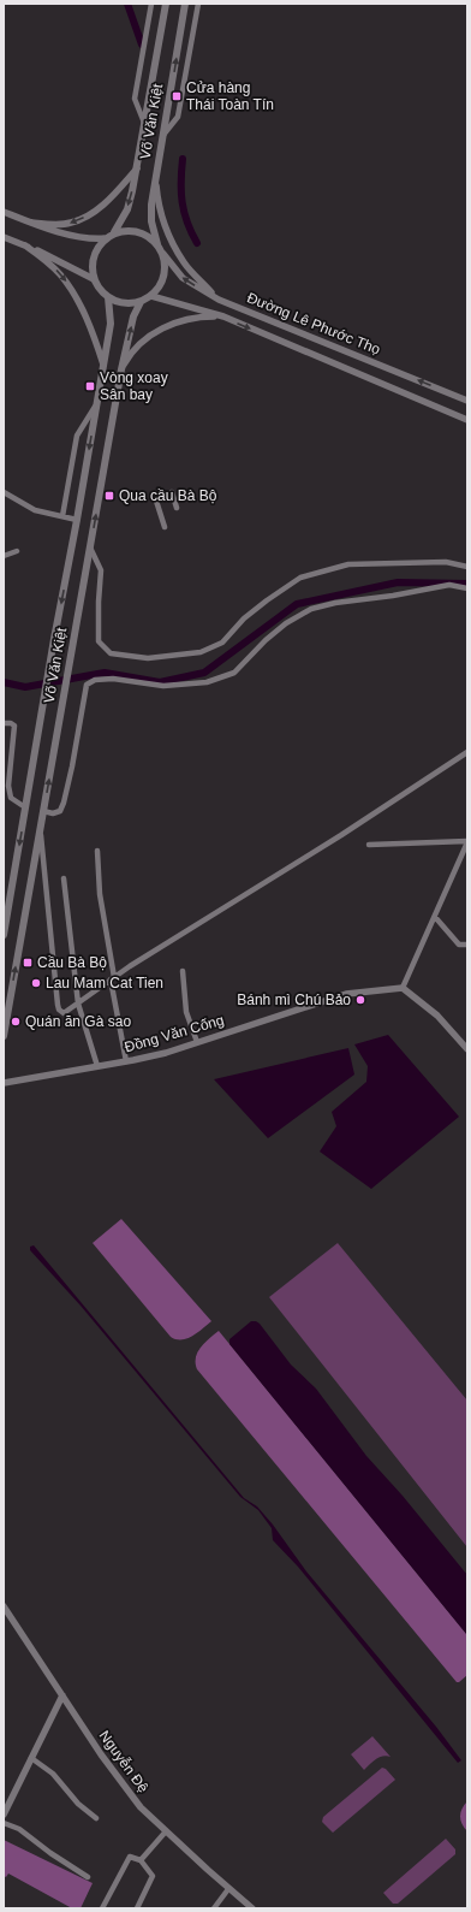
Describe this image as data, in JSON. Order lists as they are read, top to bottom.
{
  "streets": {
    "main road": ["Võ Văn Kiệt"],
    "street": ["Đường Lê Phước Thọ", "Đồng Văn Cống", "Nguyễn Đệ"]
  },
  "crossings": [
    ["Võ Văn Kiệt", "Đường Lê Phước Thọ"]
  ],
  "places": {
    "transit": [
      "Cửa hàng Thái Toàn Tín",
      "Vòng xoay Sân bay",
      "Qua cầu Bà Bộ",
      "Cầu Bà Bộ"
    ],
    "other": ["Lau Mam Cat Tien", "Bánh mì Chú Bảo", "Quán ăn Gà sao"]
  }
}
